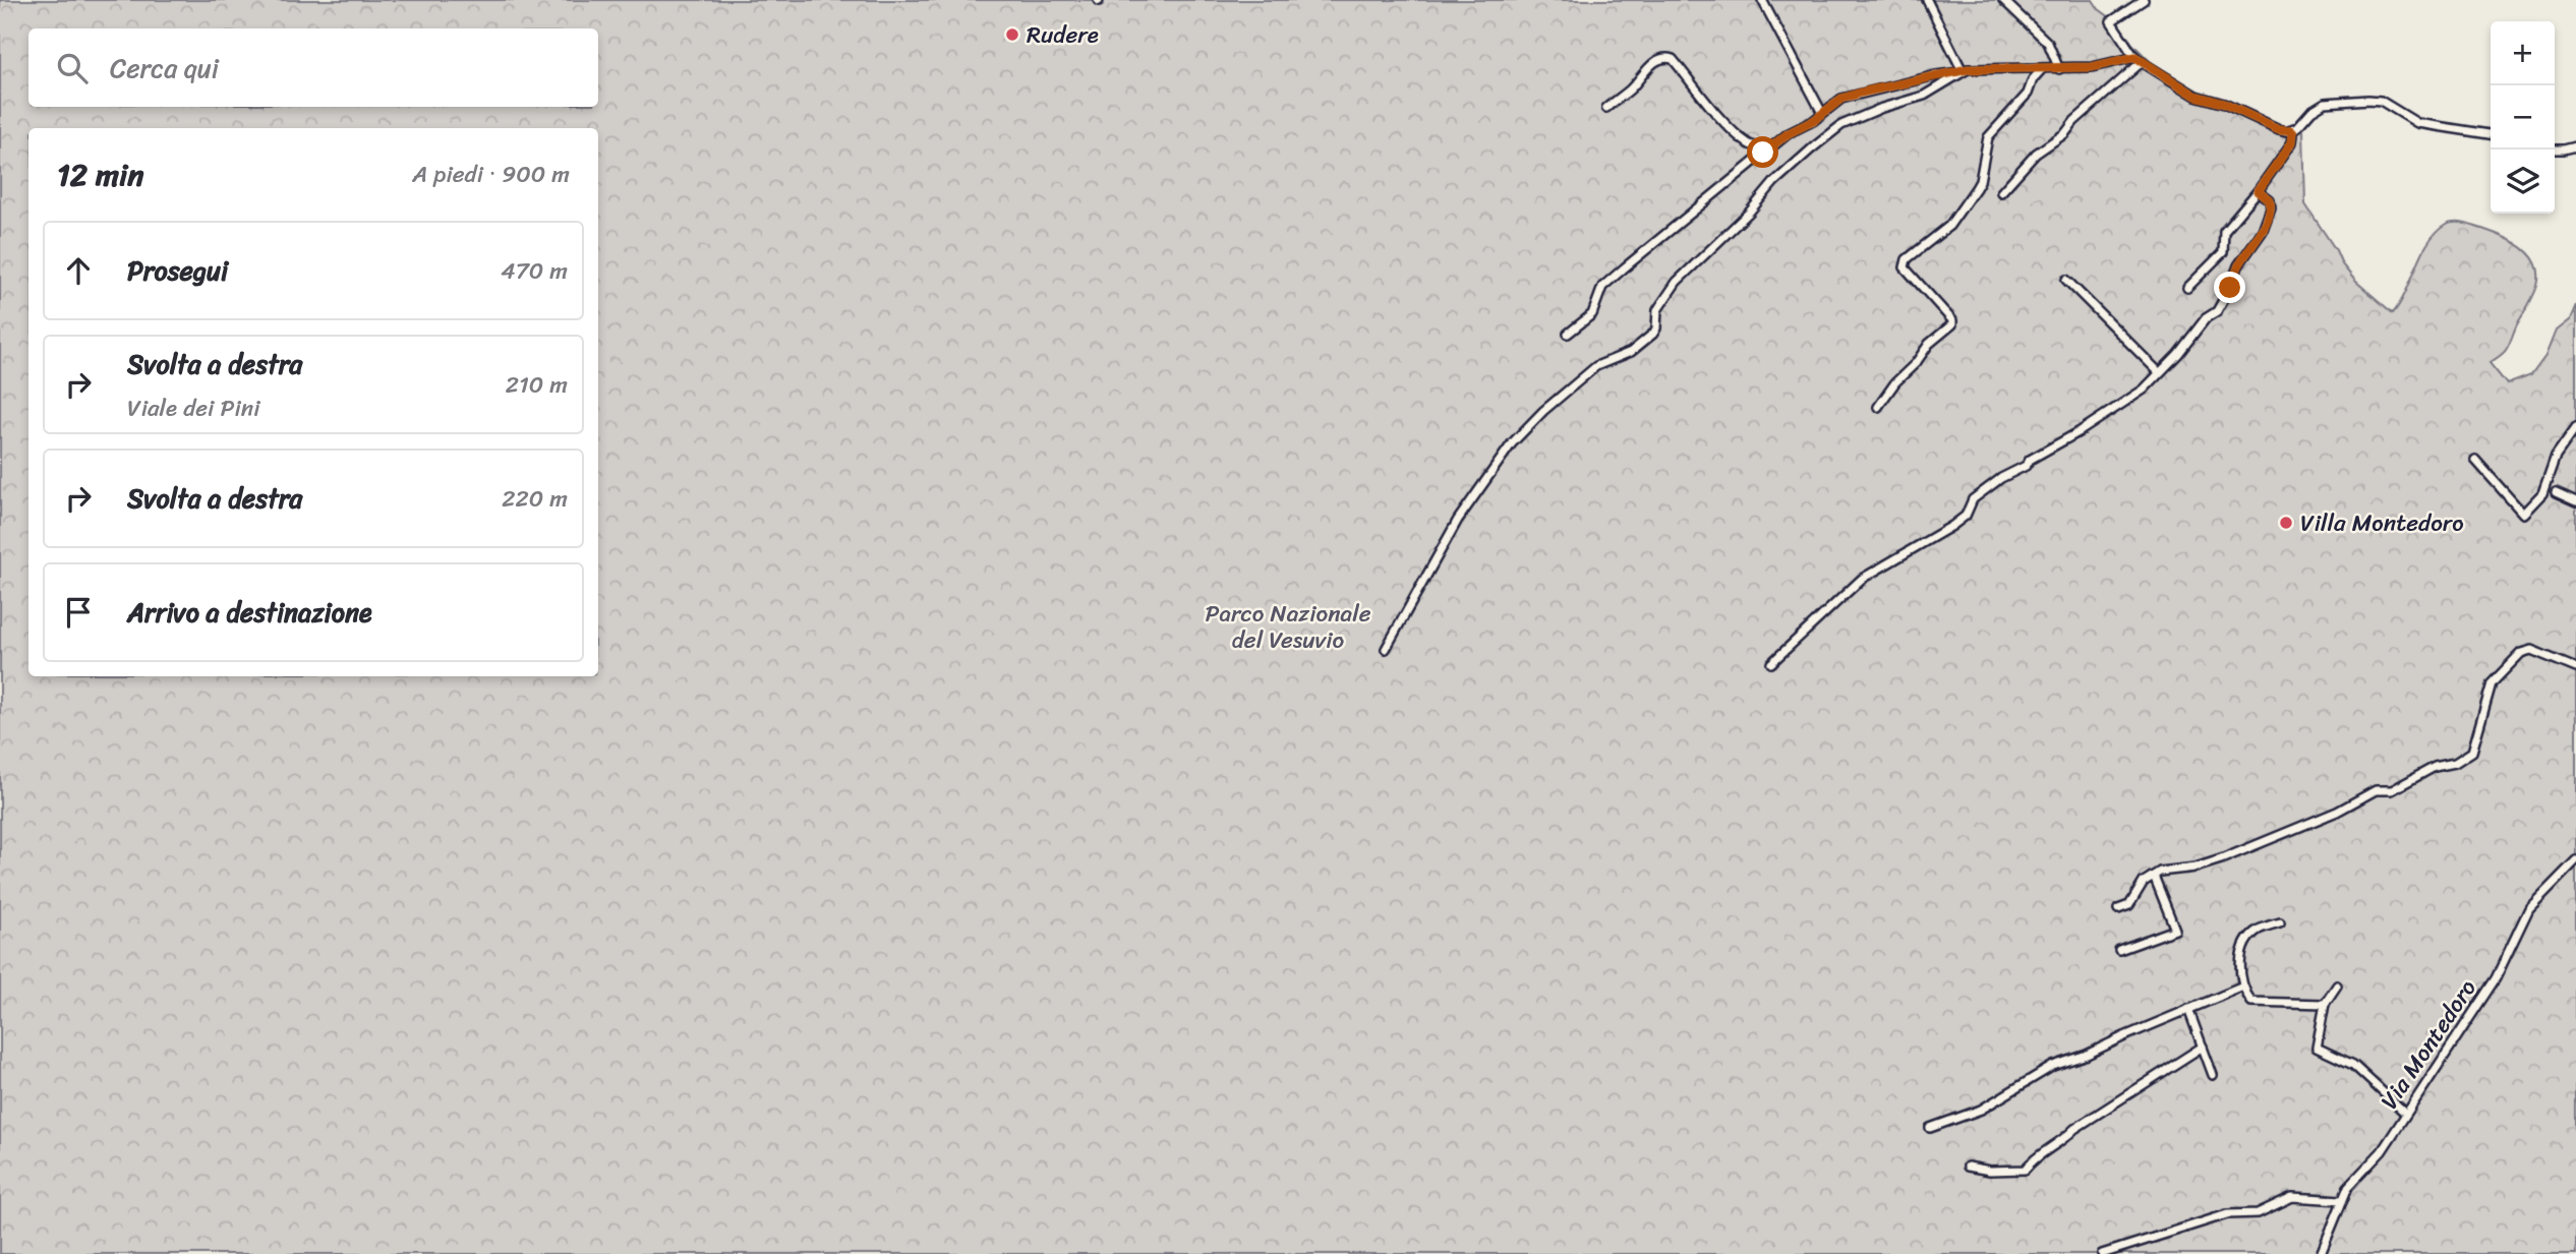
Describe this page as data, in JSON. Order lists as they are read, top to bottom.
{
  "streets": {
    "street": ["Via Montedoro"]
  },
  "parks": ["Parco Nazionale del Vesuvio"],
  "places": ["Rudere", "Villa Montedoro"],
  "page": {
    "map_buttons": ["+", "−"],
    "search": "Cerca qui",
    "heading": ["12 min", "A piedi · 900 m"],
    "list": [
      ["Prosegui", "470 m"],
      ["Svolta a destra", "Viale dei Pini", "210 m"],
      ["Svolta a destra", "220 m"],
      "Arrivo a destinazione"
    ]
  }
}
